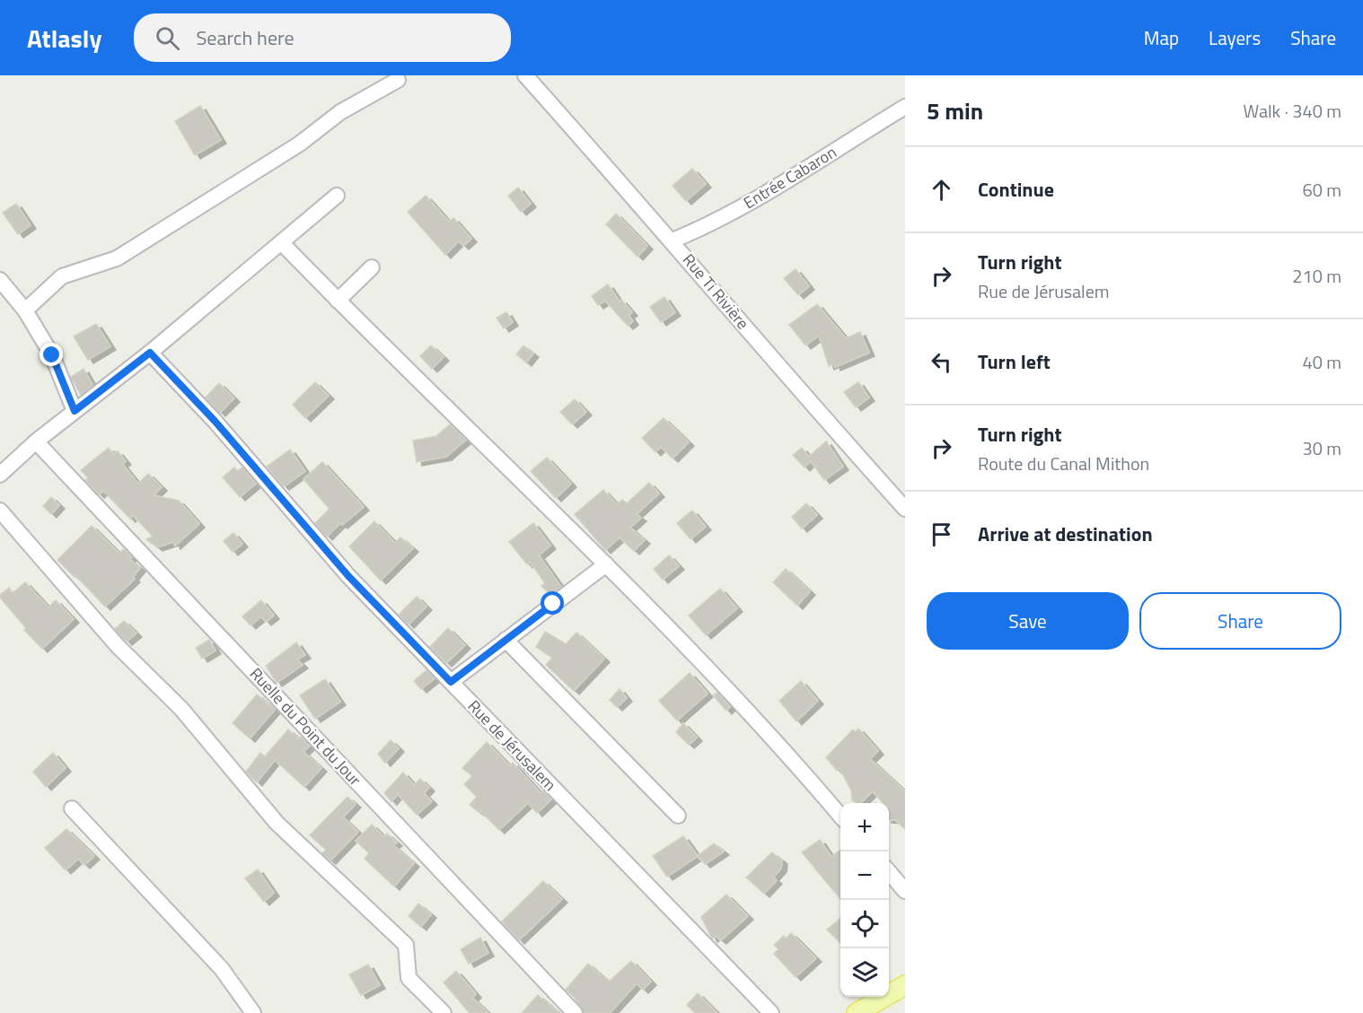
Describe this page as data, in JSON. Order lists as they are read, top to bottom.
{
  "streets": {
    "street": [
      "Entrée Cabaron",
      "Rue Ti Rivière",
      "Ruelle du Point du Jour",
      "Rue de Jérusalem"
    ]
  },
  "crossings": [
    ["Entrée Cabaron", "Rue Ti Rivière"]
  ],
  "page": {
    "header": "Atlasly",
    "search": "Search here",
    "nav": ["Map", "Layers", "Share"],
    "heading": ["5 min", "Walk · 340 m"],
    "list": [
      ["Continue", "60 m"],
      ["Turn right", "Rue de Jérusalem", "210 m"],
      ["Turn left", "40 m"],
      ["Turn right", "Route du Canal Mithon", "30 m"],
      "Arrive at destination"
    ],
    "buttons": ["Save", "Share"],
    "map_buttons": ["+", "−"]
  }
}
